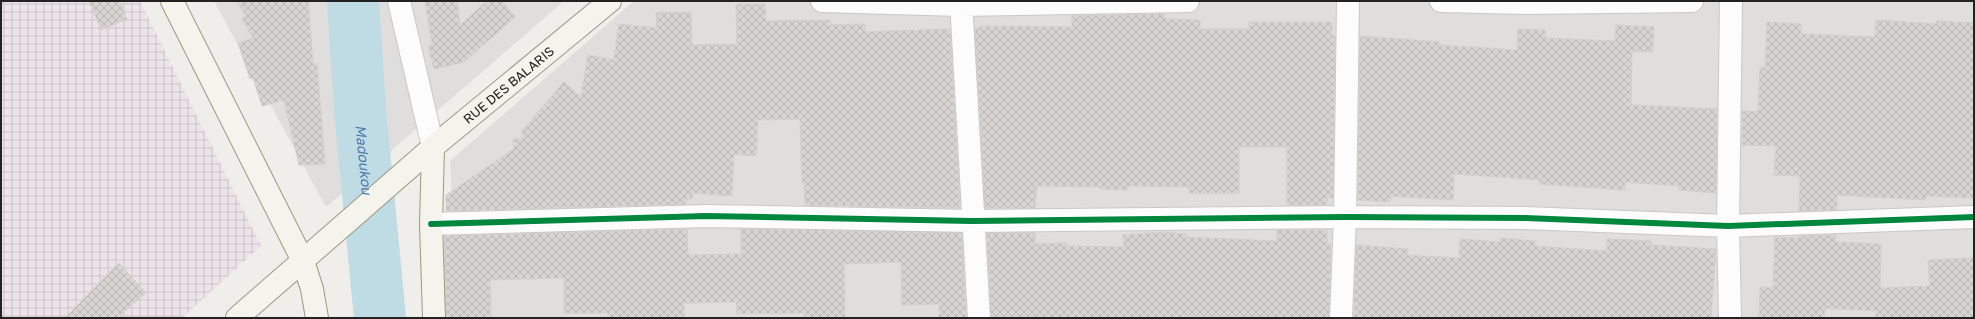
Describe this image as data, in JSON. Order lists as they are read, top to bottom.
{
  "streets": {
    "main road": ["RUE DES BALARIS"]
  },
  "water": ["Madoukou"]
}
